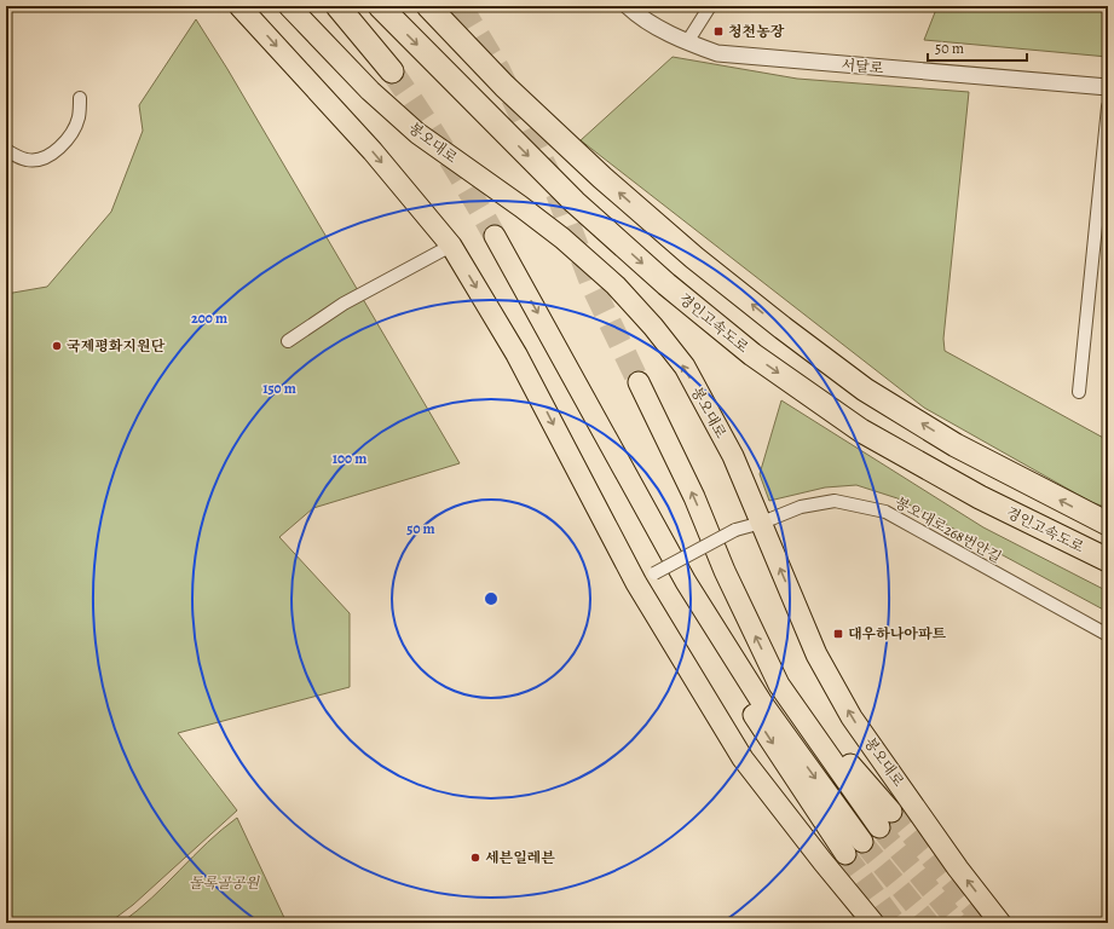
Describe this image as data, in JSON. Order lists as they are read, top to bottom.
{
  "streets": {
    "highway": ["경인고속도로"],
    "main road": ["봉오대로"],
    "street": ["서달로", "봉오대로268번안길"]
  },
  "crossings": [
    ["봉오대로", "봉오대로268번안길"]
  ],
  "parks": ["돌록골공원"],
  "places": {
    "transit": ["청천농장", "대우하나아파트"],
    "other": ["국제평화지원단", "세븐일레븐"]
  },
  "scale_bar": "50 m",
  "rings": [
    "200 m",
    "150 m",
    "100 m",
    "50 m"
  ]
}
